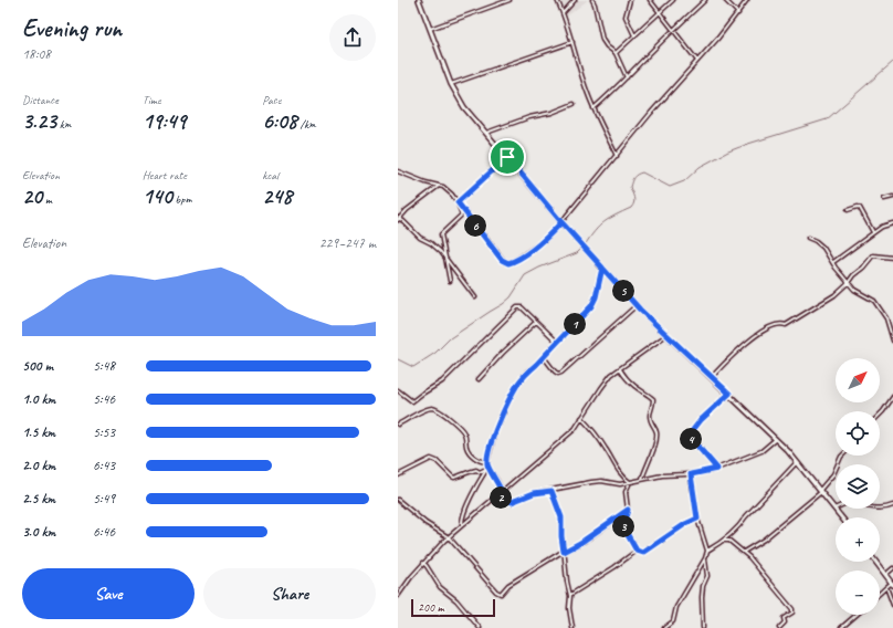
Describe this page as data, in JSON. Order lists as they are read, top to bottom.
{
  "scale_bar": "200 m",
  "north": "top right",
  "page": {
    "heading": ["Evening run", "18:08"],
    "stats": [
      ["Distance", "3.23 km"],
      ["Time", "19:49"],
      ["Pace", "6:08 /km"],
      ["Elevation", "20 m"],
      ["Heart rate", "140 bpm"],
      ["kcal", "248"]
    ],
    "pins": [
      "6",
      "5",
      "1",
      "4",
      "2",
      "3"
    ],
    "chart": ["Elevation", "229–247 m"],
    "list": [
      {
        "name": "500 m",
        "note": "5:48"
      },
      {
        "name": "1.0 km",
        "note": "5:46"
      },
      {
        "name": "1.5 km",
        "note": "5:53"
      },
      {
        "name": "2.0 km",
        "note": "6:43"
      },
      {
        "name": "2.5 km",
        "note": "5:49"
      },
      {
        "name": "3.0 km",
        "note": "6:46"
      }
    ],
    "map_buttons": ["+", "−"],
    "buttons": ["Save", "Share"],
    "scale": "200 m"
  }
}
